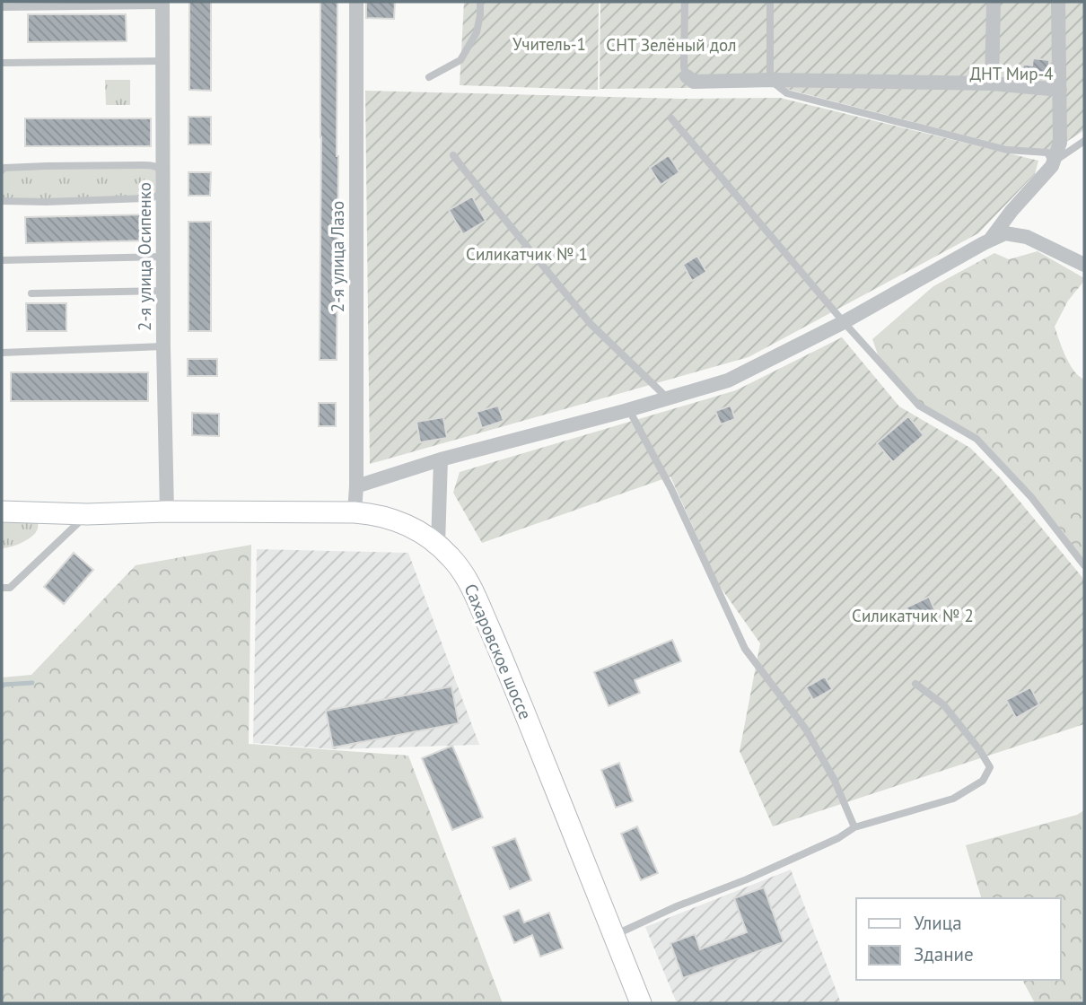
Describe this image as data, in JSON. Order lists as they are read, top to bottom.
{
  "streets": {
    "main road": ["Сахаровское шоссе"],
    "street": ["2-я улица Осипенко", "2-я улица Лазо"]
  },
  "crossings": [
    ["2-я улица Осипенко", "Сахаровское шоссе"],
    ["2-я улица Лазо", "Сахаровское шоссе"]
  ],
  "parks": [
    "Учитель-1",
    "СНТ Зелёный дол",
    "ДНТ Мир-4",
    "Силикатчик № 1",
    "Силикатчик № 2"
  ],
  "legend": ["Улица", "Здание"]
}
